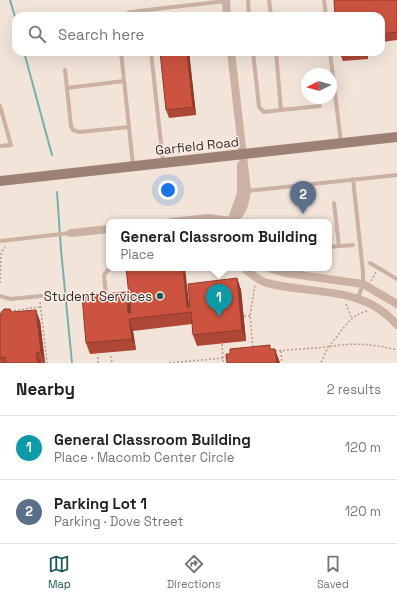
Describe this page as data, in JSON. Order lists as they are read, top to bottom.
{
  "streets": {
    "main road": ["Garfield Road"]
  },
  "places": ["Student Services"],
  "north": "left",
  "page": {
    "search": "Search here",
    "pins": ["2", "1"],
    "popup": ["General Classroom Building", "Place"],
    "heading": ["Nearby", "2 results"],
    "list": [
      {
        "mark": "1",
        "name": "General Classroom Building",
        "note": "Place · Macomb Center Circle",
        "value": "120 m"
      },
      {
        "mark": "2",
        "name": "Parking Lot 1",
        "note": "Parking · Dove Street",
        "value": "120 m"
      }
    ],
    "nav": ["Map", "Directions", "Saved"]
  }
}
